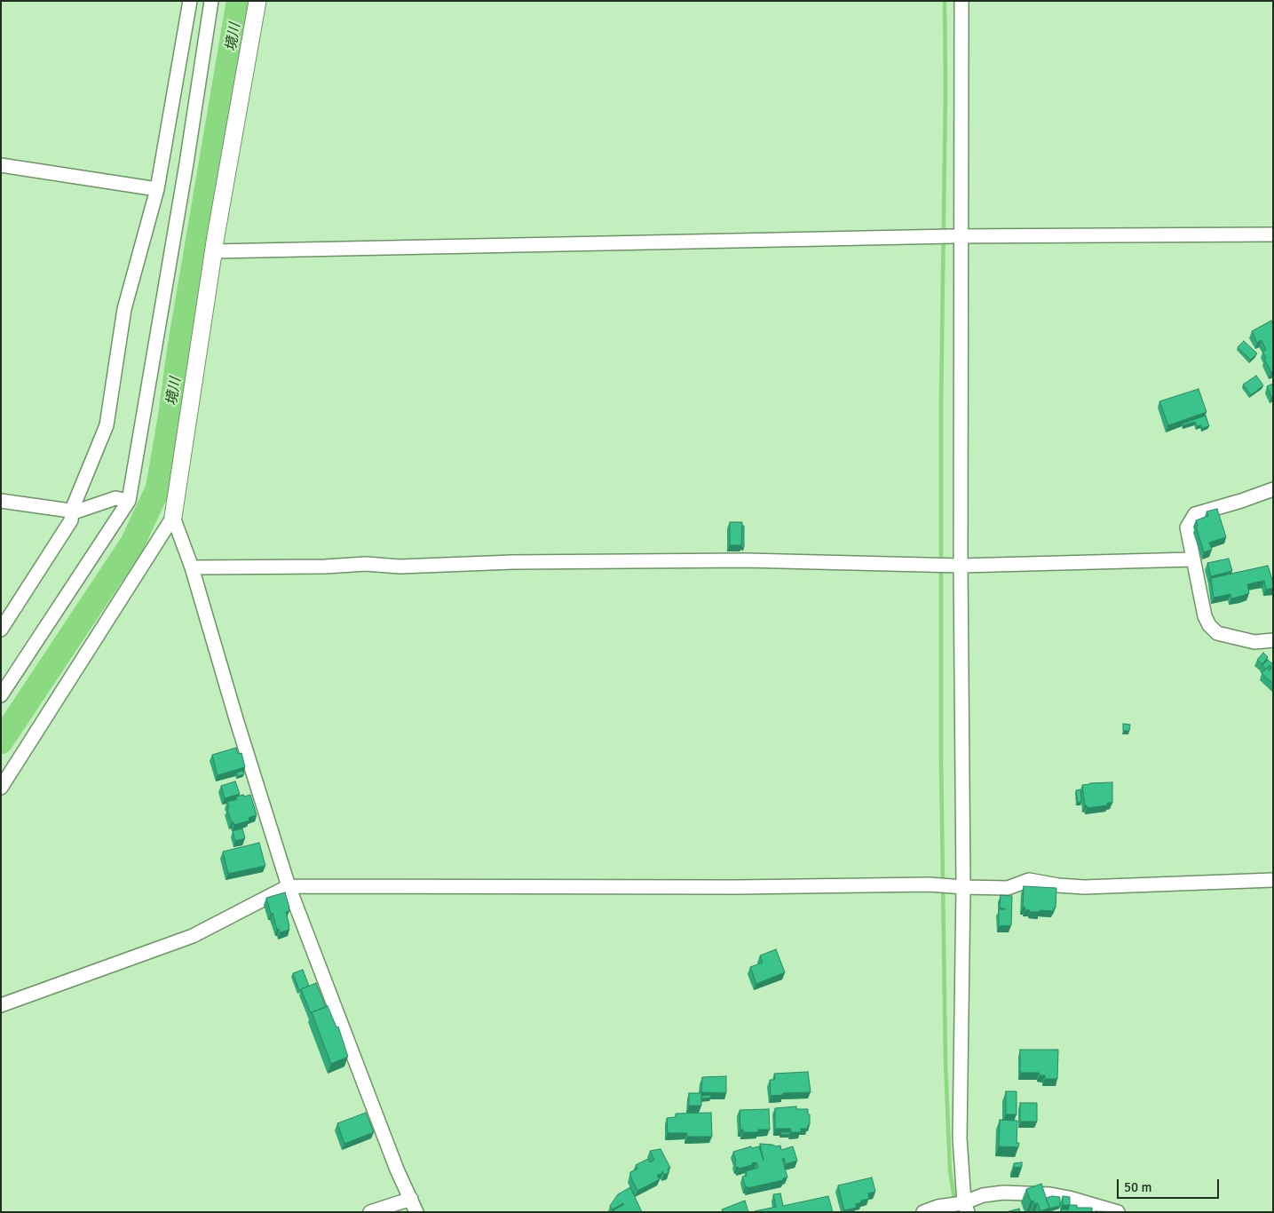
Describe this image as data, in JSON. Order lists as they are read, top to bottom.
{
  "water": ["境川"],
  "scale_bar": "50 m"
}
